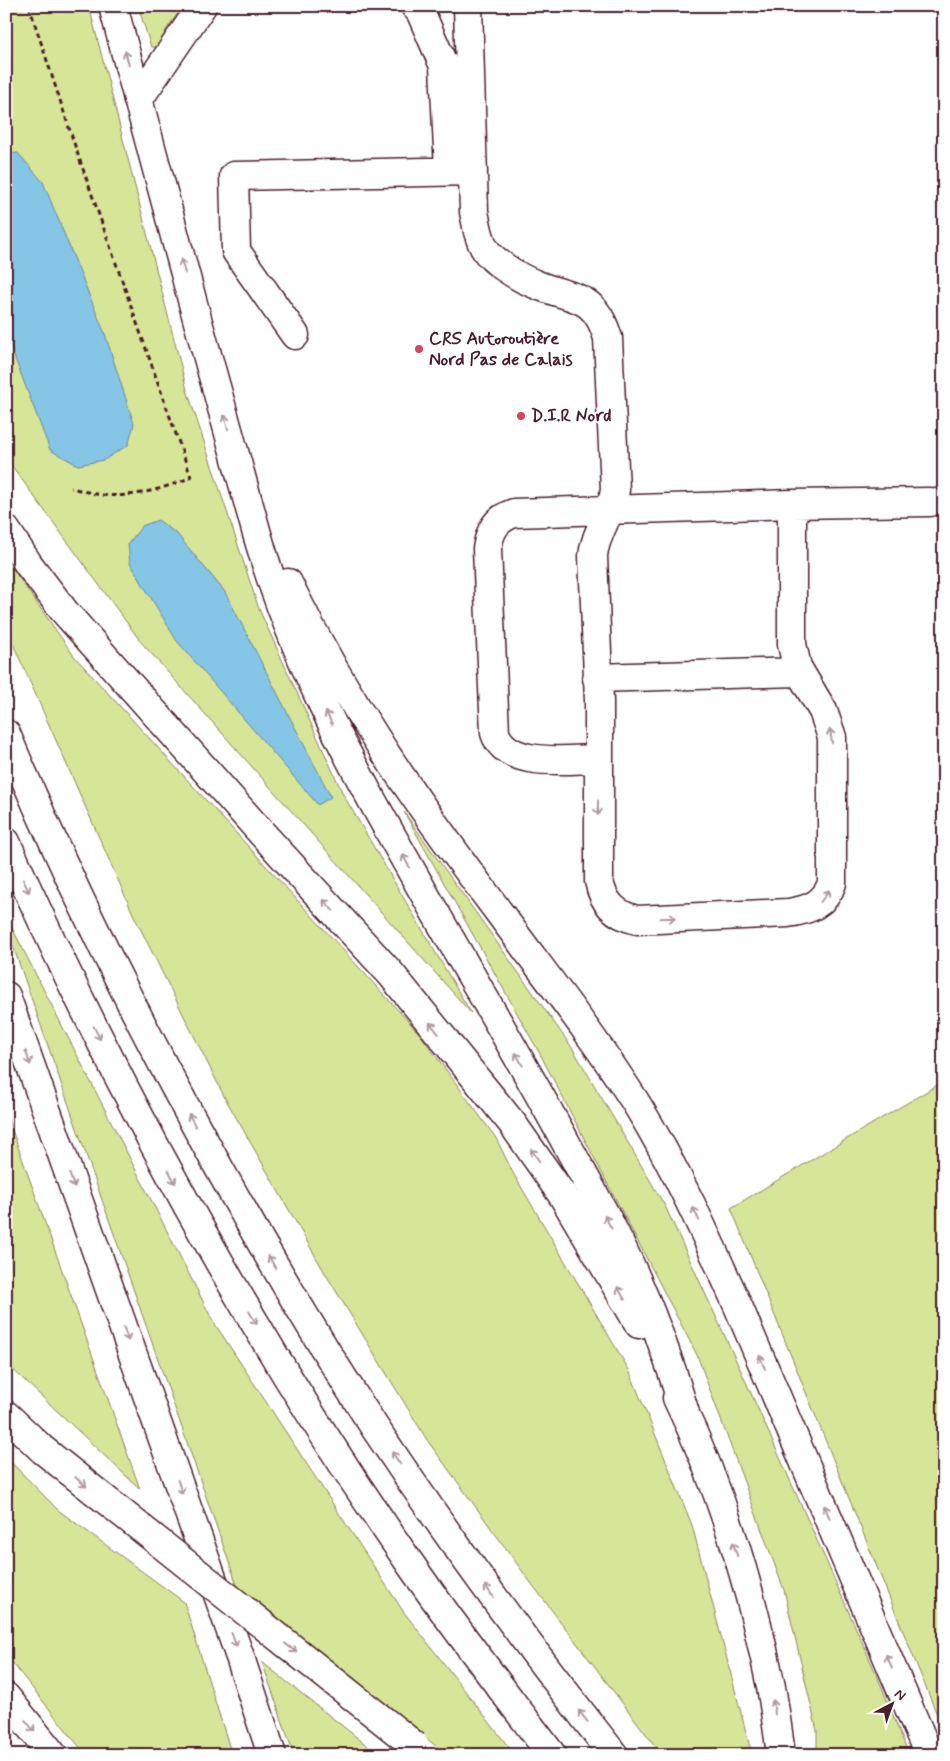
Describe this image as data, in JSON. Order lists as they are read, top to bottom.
{
  "places": ["CRS Autoroutière Nord Pas de Calais", "D.I.R Nord"],
  "north": "top right"
}
